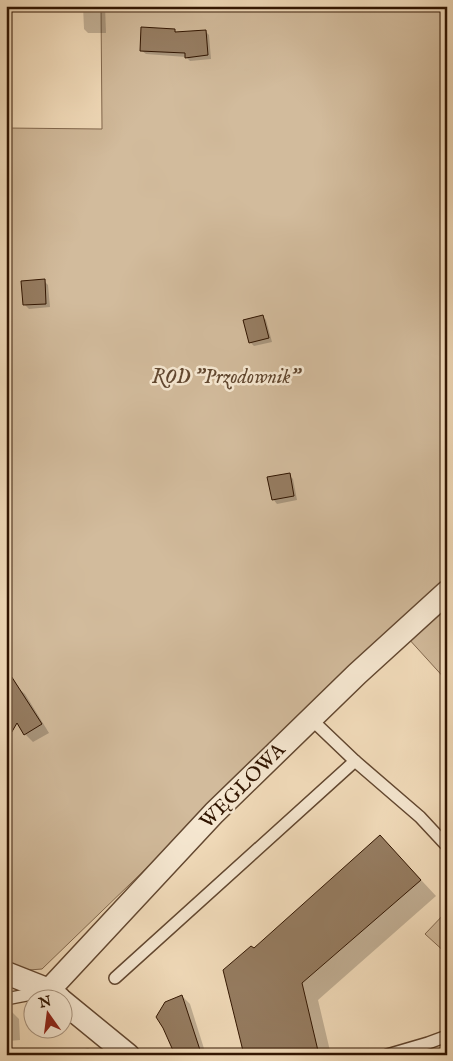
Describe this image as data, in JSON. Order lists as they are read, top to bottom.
{
  "streets": {
    "street": ["WĘGLOWA"]
  },
  "parks": ["ROD \"Przodownik\""],
  "north": "top"
}
